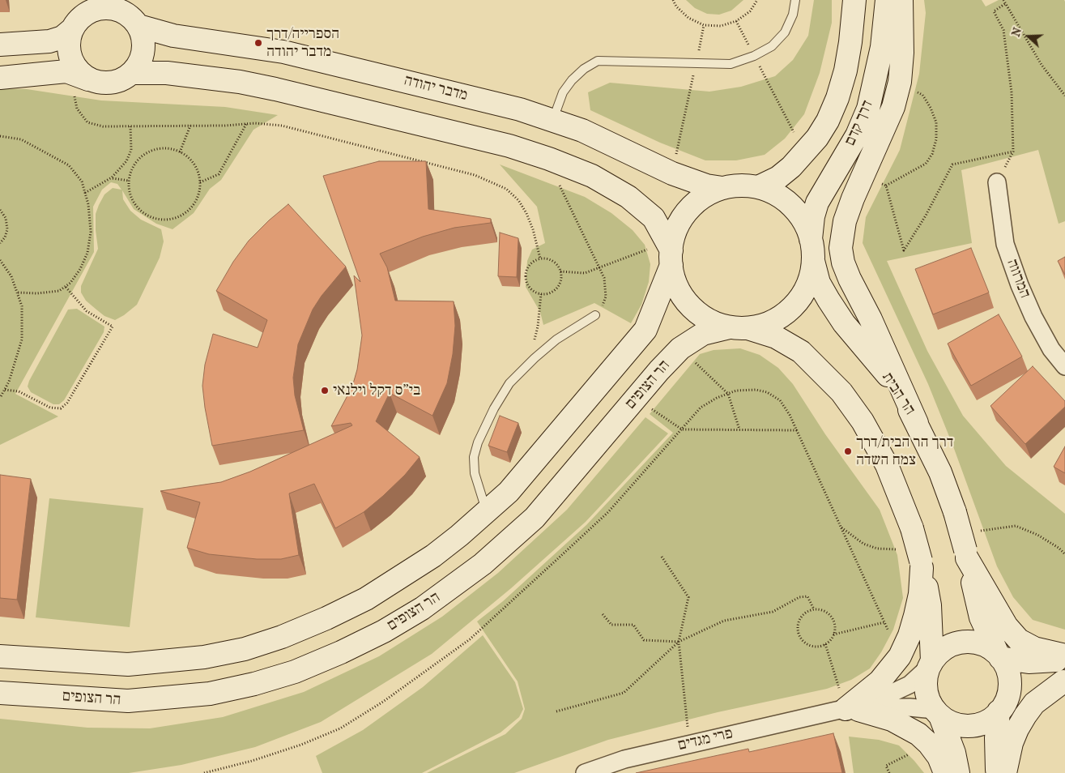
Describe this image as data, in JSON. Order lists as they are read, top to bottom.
{
  "streets": {
    "main road": [
      "מדבר יהודה",
      "דרך קדם",
      "הר הצופים",
      "הר הבית"
    ],
    "street": ["המרווה", "פרי מגדים"]
  },
  "crossings": [
    ["מדבר יהודה", "דרך קדם"],
    ["מדבר יהודה", "הר הצופים"],
    ["מדבר יהודה", "הר הבית"],
    ["דרך קדם", "הר הצופים"],
    ["דרך קדם", "הר הבית"],
    ["הר הצופים", "הר הבית"],
    ["הר הבית", "פרי מגדים"]
  ],
  "places": ["הספרייה/דרך מדבר יהודה", "בי\"ס דקל וילנאי", "דרך הר הבית/דרך צמח השדה"],
  "north": "left"
}
